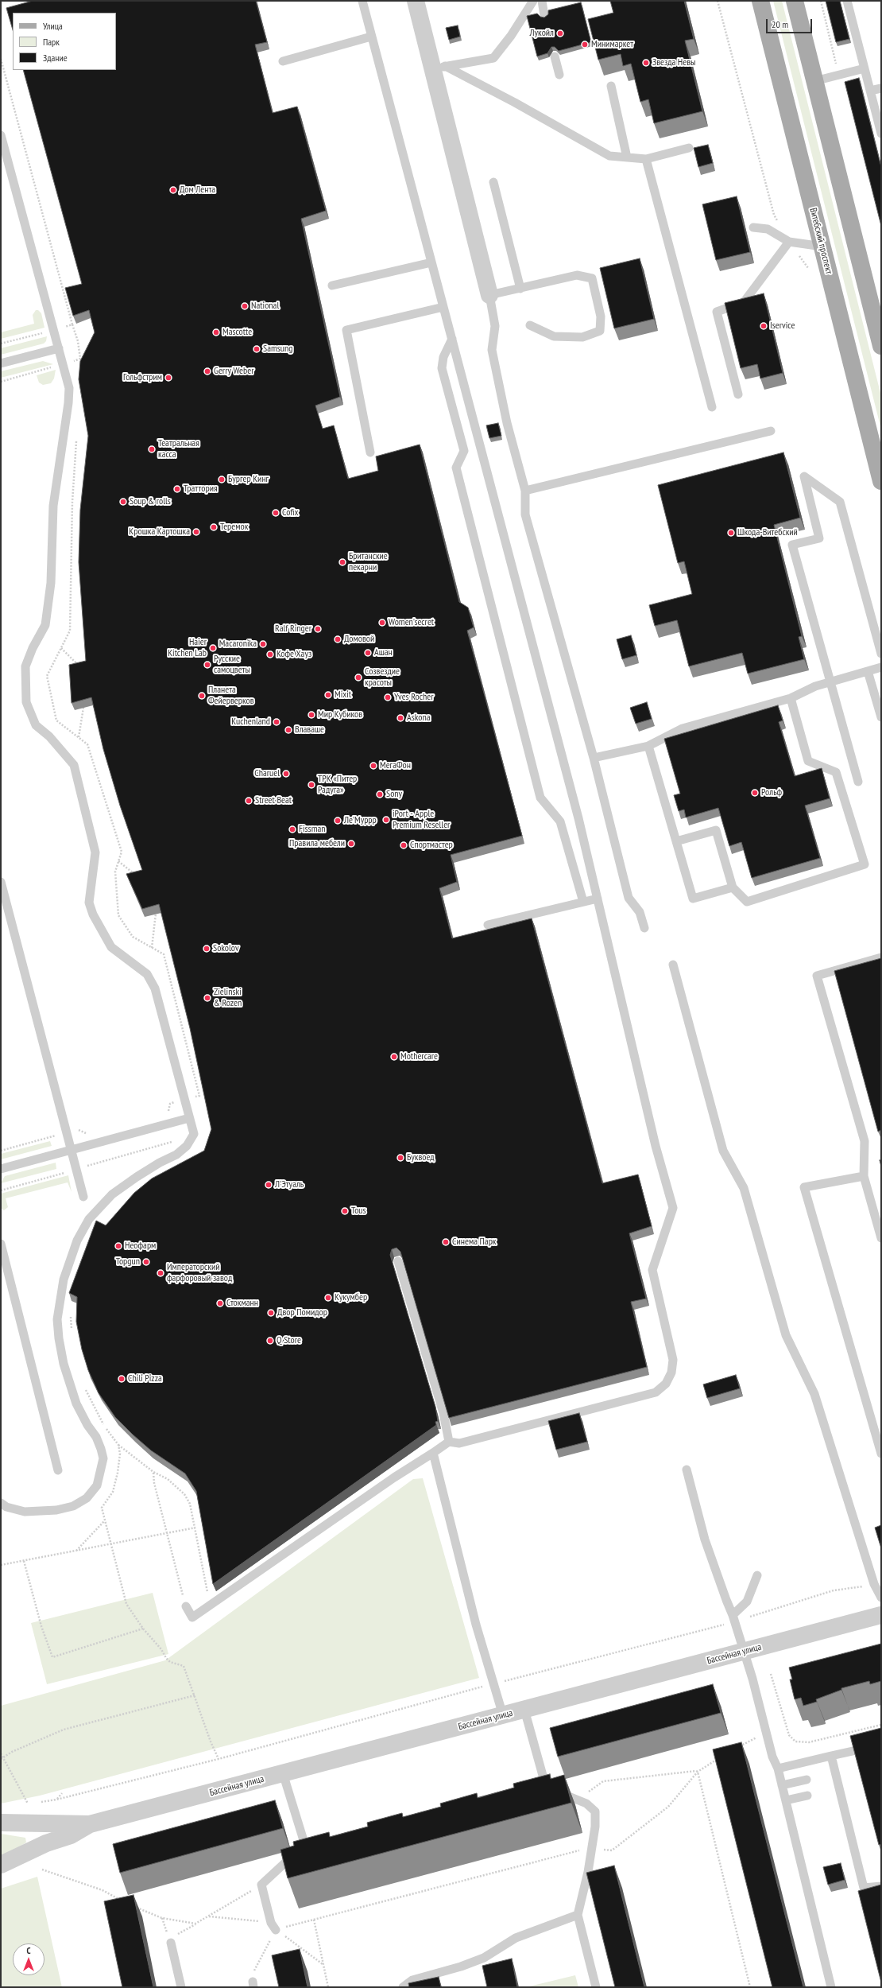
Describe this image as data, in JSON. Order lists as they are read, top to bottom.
{
  "streets": {
    "main road": ["Витебский проспект"],
    "street": ["Бассейная улица"]
  },
  "places": [
    "Лукойл",
    "Минимаркет",
    "Звезда Невы",
    "Дом Лента",
    "National",
    "Iservice",
    "Mascotte",
    "Samsung",
    "Gerry Weber",
    "Гольфстрим",
    "Театральная касса",
    "Бургер Кинг",
    "Траттория",
    "Soup & rolls",
    "Cofix",
    "Теремок",
    "Крошка Картошка",
    "Шкода-Витебский",
    "Британские пекарни",
    "Women'secret",
    "Ralf Ringer",
    "Домовой",
    "Macaronika",
    "Haier Kitchen Lab",
    "Ашан",
    "Кофе Хауз",
    "Русские самоцветы",
    "Созвездие красоты",
    "Mixit",
    "Планета Фейерверков",
    "Yves Rocher",
    "Мир Кубиков",
    "Askona",
    "Kuchenland",
    "Влаваше",
    "МегаФон",
    "Charuel",
    "ТРК «Питер Радуга»",
    "Рольф",
    "Sony",
    "Street Beat",
    "iPort - Apple Premium Reseller",
    "Ле'Муррр",
    "Fissman",
    "Правила мебели",
    "Спортмастер",
    "Sokolov",
    "Zielinski & Rozen",
    "Mothercare",
    "Буквоед",
    "Л'Этуаль",
    "Tous",
    "Синема Парк",
    "Неофарм",
    "Topgun",
    "Императорский фарфоровый завод",
    "Кукумбер",
    "Стокманн",
    "Двор Помидор",
    "Q Store",
    "Chili Pizza"
  ],
  "legend": ["Улица", "Парк", "Здание"],
  "scale_bar": "20 m",
  "north": "top"
}
